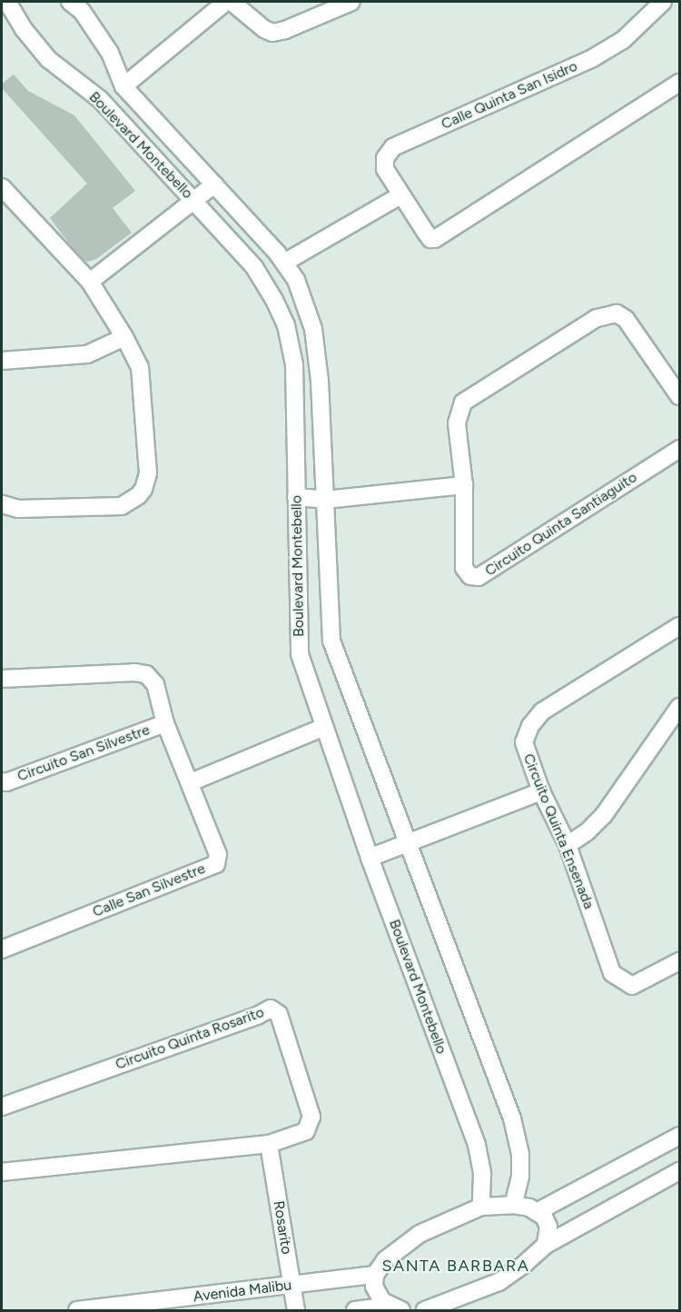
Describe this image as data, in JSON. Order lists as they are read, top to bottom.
{
  "streets": {
    "street": [
      "Calle Quinta San Isidro",
      "Boulevard Montebello",
      "Circuito Quinta Santiaguito",
      "Circuito San Silvestre",
      "Circuito Quinta Ensenada",
      "Calle San Silvestre",
      "Circuito Quinta Rosarito",
      "Rosarito",
      "Avenida Malibu"
    ]
  },
  "crossings": [
    ["Circuito San Silvestre", "Calle San Silvestre"],
    ["Circuito Quinta Rosarito", "Rosarito"],
    ["Rosarito", "Avenida Malibu"]
  ],
  "districts": ["SANTA BARBARA"]
}
